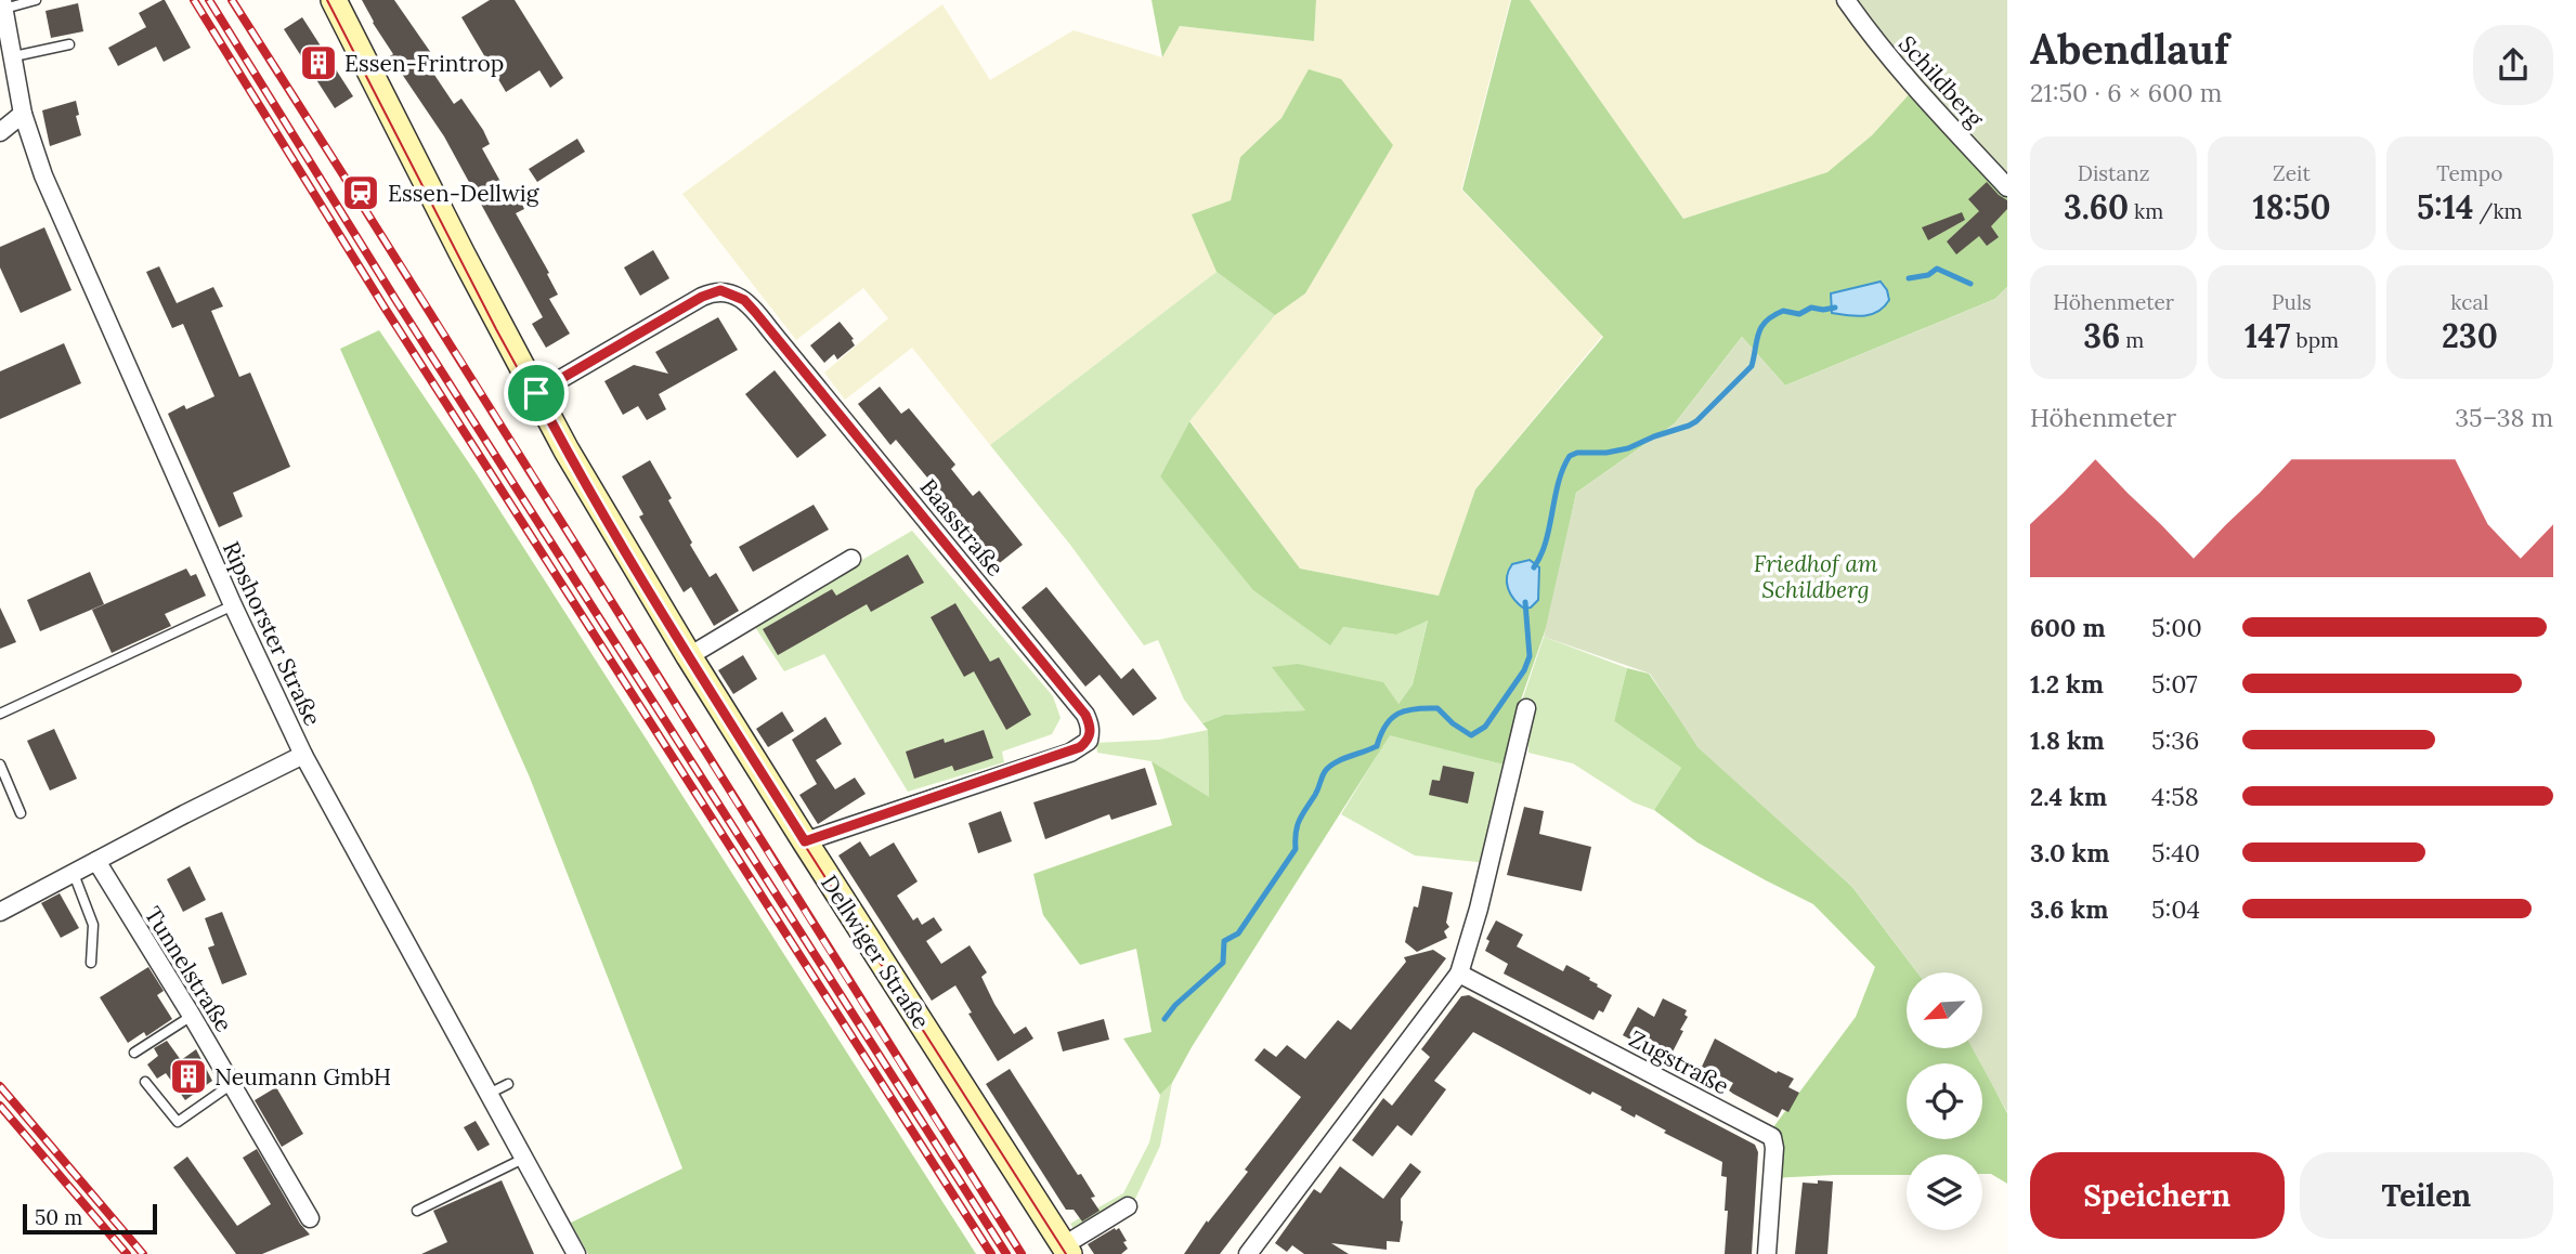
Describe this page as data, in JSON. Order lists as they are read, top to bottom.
{
  "streets": {
    "main road": ["Dellwiger Straße"],
    "street": [
      "Schildberg",
      "Baasstraße",
      "Ripshorster Straße",
      "Tunnelstraße",
      "Zugstraße"
    ]
  },
  "crossings": [
    ["Baasstraße", "Dellwiger Straße"]
  ],
  "parks": ["Friedhof am Schildberg"],
  "places": {
    "building": ["Essen-Frintrop", "Neumann GmbH"],
    "station": ["Essen-Dellwig"]
  },
  "scale_bar": "50 m",
  "north": "bottom left",
  "page": {
    "heading": ["Abendlauf", "21:50 · 6 × 600 m"],
    "stats": [
      ["Distanz", "3.60 km"],
      ["Zeit", "18:50"],
      ["Tempo", "5:14 /km"],
      ["Höhenmeter", "36 m"],
      ["Puls", "147 bpm"],
      ["kcal", "230"]
    ],
    "chart": ["Höhenmeter", "35–38 m"],
    "list": [
      {
        "name": "600 m",
        "note": "5:00"
      },
      {
        "name": "1.2 km",
        "note": "5:07"
      },
      {
        "name": "1.8 km",
        "note": "5:36"
      },
      {
        "name": "2.4 km",
        "note": "4:58"
      },
      {
        "name": "3.0 km",
        "note": "5:40"
      },
      {
        "name": "3.6 km",
        "note": "5:04"
      }
    ],
    "buttons": ["Speichern", "Teilen"],
    "scale": "50 m"
  }
}
